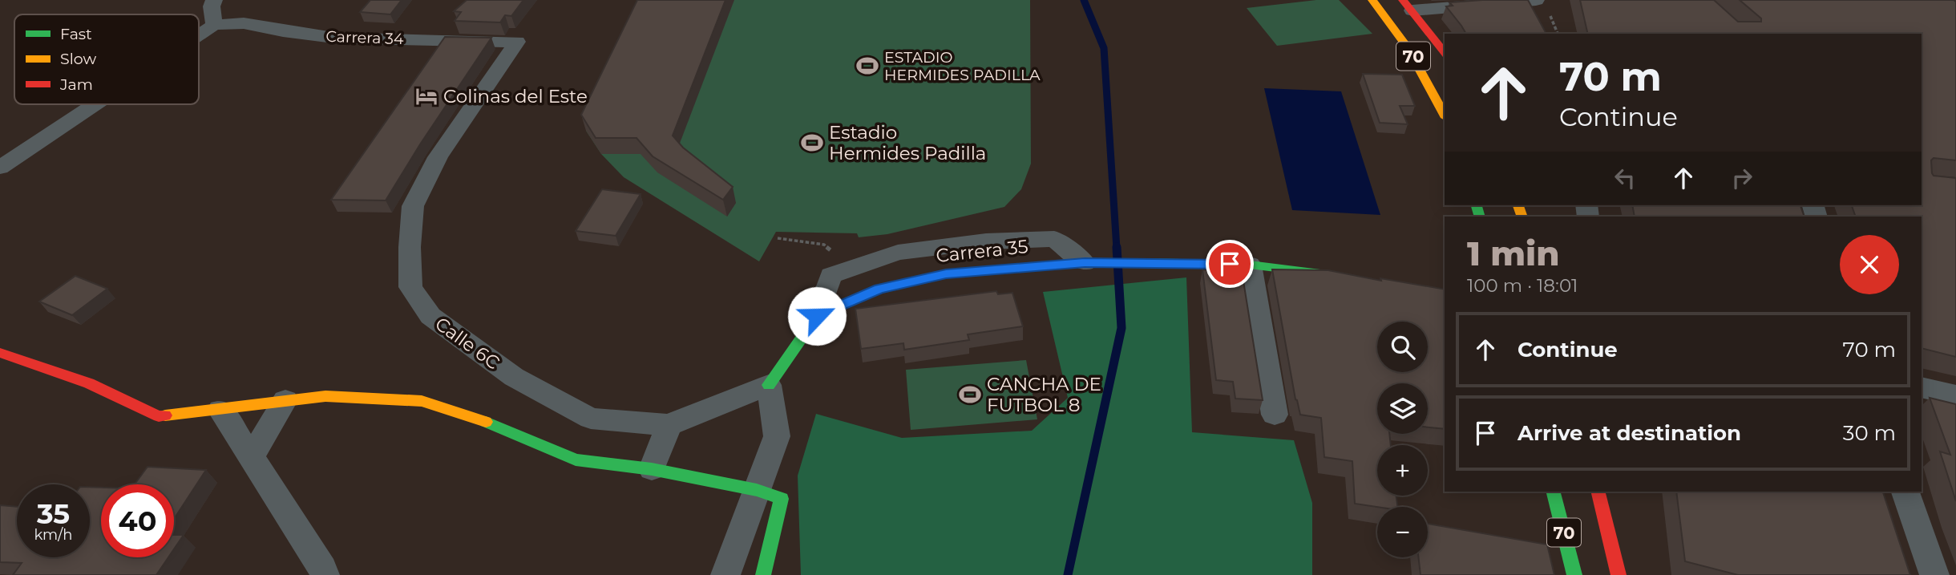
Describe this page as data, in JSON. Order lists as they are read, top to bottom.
{
  "streets": {
    "street": [
      "Carrera 34",
      "70",
      "Carrera 35",
      "Calle 6C"
    ]
  },
  "crossings": [
    ["Carrera 34", "Calle 6C"]
  ],
  "places": {
    "sports": ["ESTADIO HERMIDES PADILLA", "Estadio Hermides Padilla", "CANCHA DE FUTBOL 8"],
    "hotel": ["Colinas del Este"]
  },
  "legend": ["Fast", "Slow", "Jam"],
  "page": {
    "turn": ["70 m", "Continue"],
    "heading": ["1 min", "100 m · 18:01"],
    "list": [
      {
        "name": "Continue",
        "value": "70 m"
      },
      {
        "name": "Arrive at destination",
        "value": "30 m"
      }
    ],
    "map_buttons": ["+", "−"],
    "speed": "35 km/h",
    "limit": "40"
  }
}
